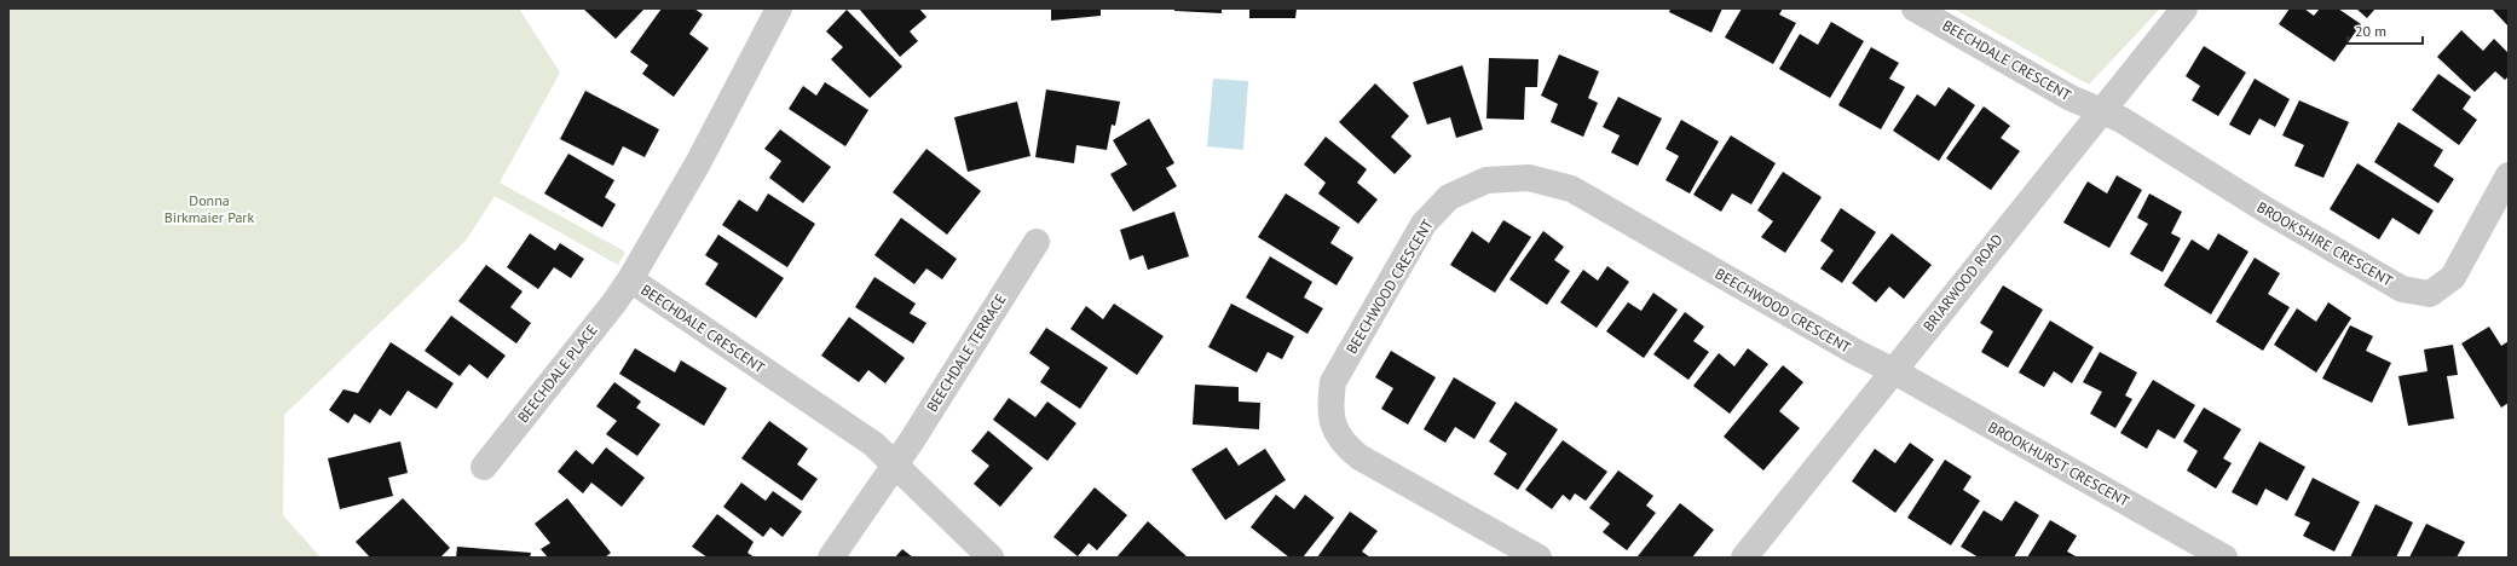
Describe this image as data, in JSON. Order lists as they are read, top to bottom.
{
  "streets": {
    "street": [
      "BEECHDALE CRESCENT",
      "BROOKSHIRE CRESCENT",
      "BRIARWOOD ROAD",
      "BEECHWOOD CRESCENT",
      "BEECHDALE TERRACE",
      "BEECHDALE PLACE",
      "BROOKHURST CRESCENT"
    ]
  },
  "crossings": [
    ["BEECHDALE CRESCENT", "BROOKSHIRE CRESCENT"],
    ["BEECHDALE CRESCENT", "BRIARWOOD ROAD"],
    ["BEECHDALE CRESCENT", "BEECHDALE TERRACE"],
    ["BEECHDALE CRESCENT", "BEECHDALE PLACE"],
    ["BROOKSHIRE CRESCENT", "BRIARWOOD ROAD"],
    ["BRIARWOOD ROAD", "BEECHWOOD CRESCENT"],
    ["BRIARWOOD ROAD", "BROOKHURST CRESCENT"],
    ["BEECHWOOD CRESCENT", "BROOKHURST CRESCENT"]
  ],
  "parks": ["Donna Birkmaier Park"],
  "scale_bar": "20 m"
}
